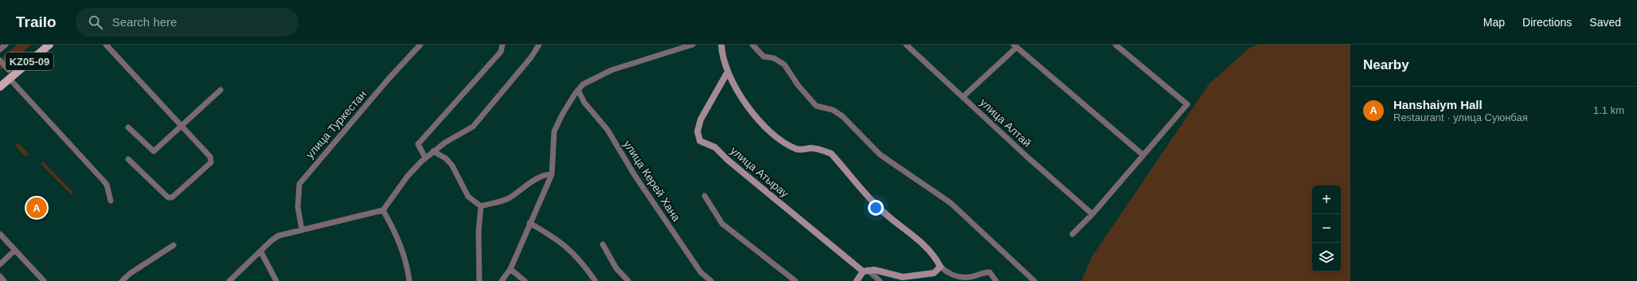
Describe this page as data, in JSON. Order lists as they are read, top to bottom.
{
  "streets": {
    "main road": ["KZ05-09"],
    "street": [
      "улица Алтай",
      "улица Туркестан",
      "улица Атырау",
      "улица Керей Хана"
    ]
  },
  "page": {
    "header": "Trailo",
    "search": "Search here",
    "nav": ["Map", "Directions", "Saved"],
    "heading": "Nearby",
    "list": [
      {
        "mark": "A",
        "name": "Hanshaiym Hall",
        "note": "Restaurant · улица Суюнбая",
        "value": "1.1 km"
      }
    ],
    "map_buttons": ["+", "−"],
    "pins": "A"
  }
}
